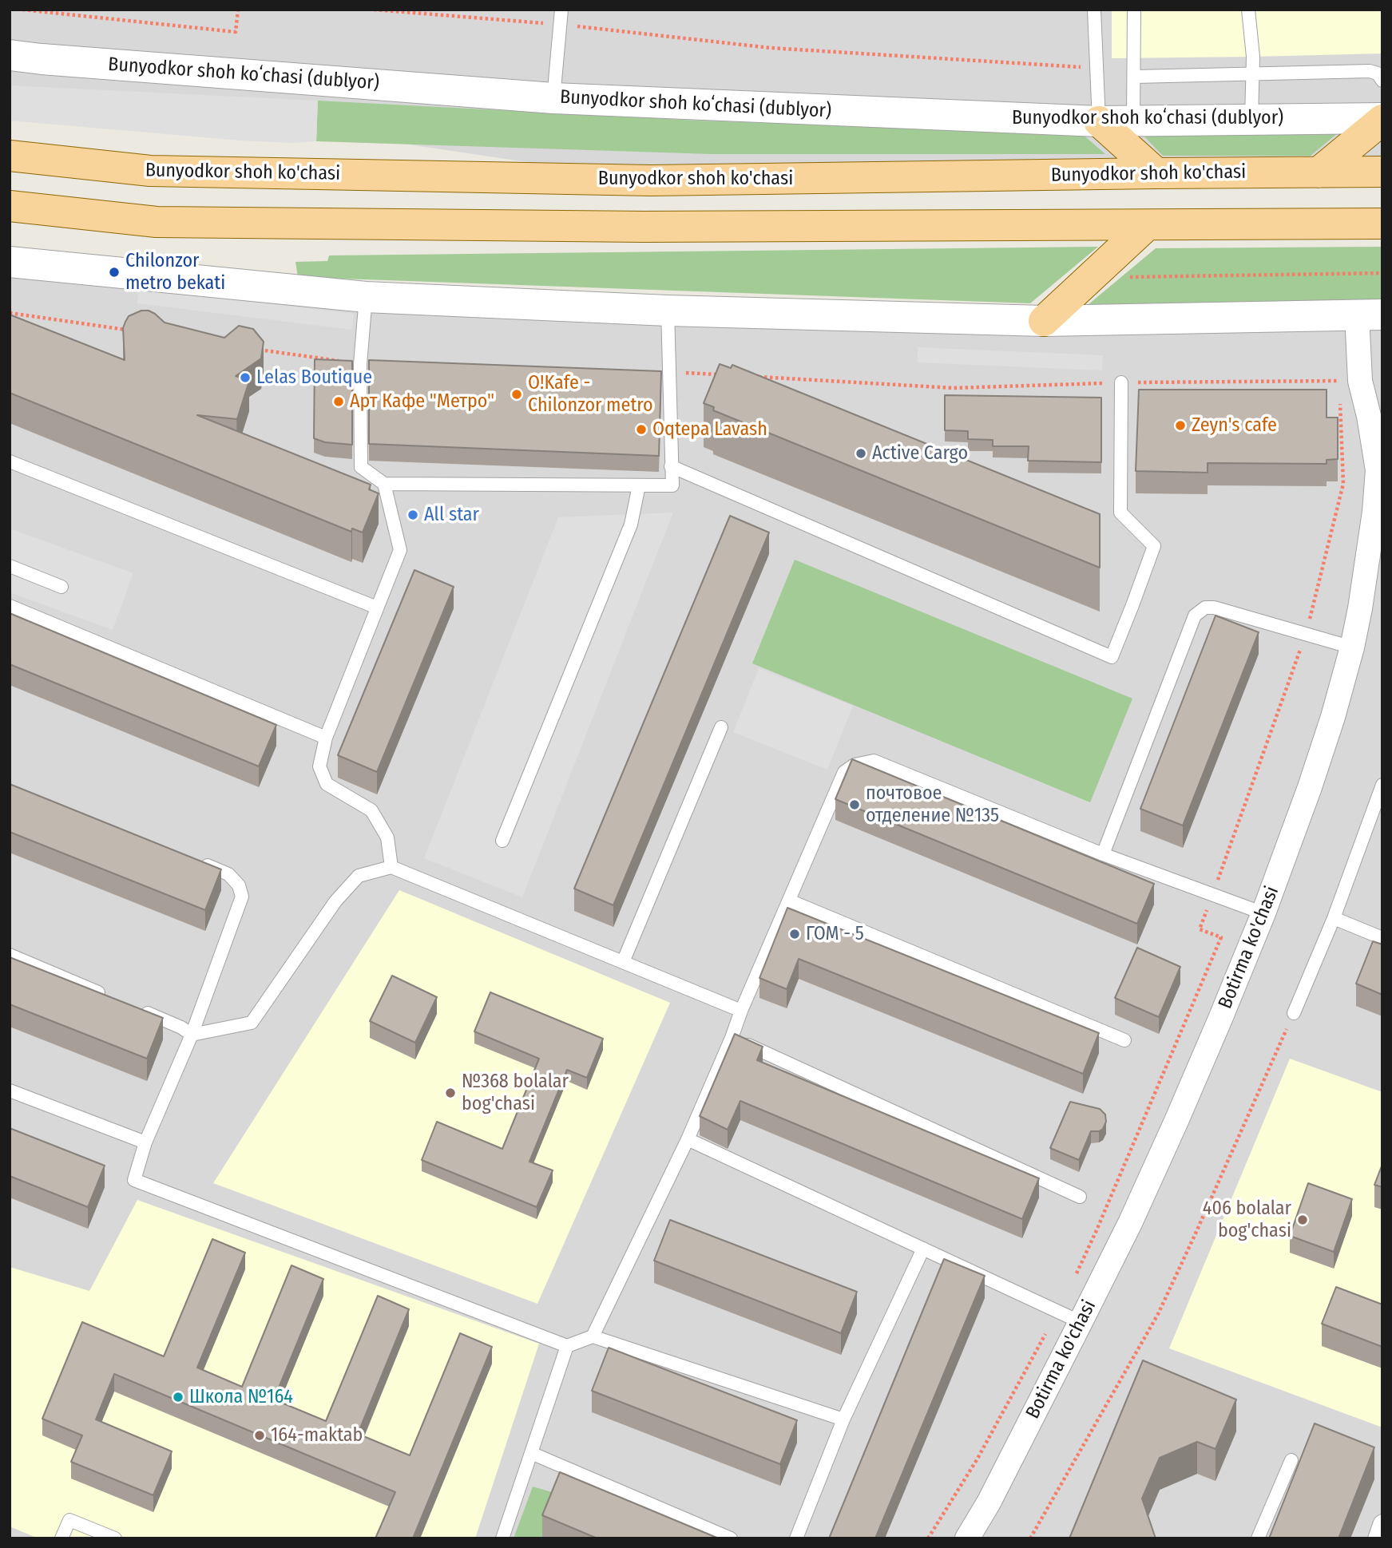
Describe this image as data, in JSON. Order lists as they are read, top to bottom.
{
  "streets": {
    "main road": ["Bunyodkor shoh ko'chasi"],
    "street": ["Bunyodkor shoh koʻchasi (dublyor)", "Botirma ko'chasi"]
  },
  "places": [
    "Chilonzor metro bekati",
    "Lelas Boutique",
    "O!Kafe - Chilonzor metro",
    "Арт Кафе \"Метро\"",
    "Zeyn's cafe",
    "Oqtepa Lavash",
    "Active Cargo",
    "All star",
    "почтовое отделение №135",
    "ГОМ - 5",
    "№368 bolalar bog'chasi",
    "406 bolalar bog'chasi",
    "Школа №164",
    "164-maktab"
  ]
}
